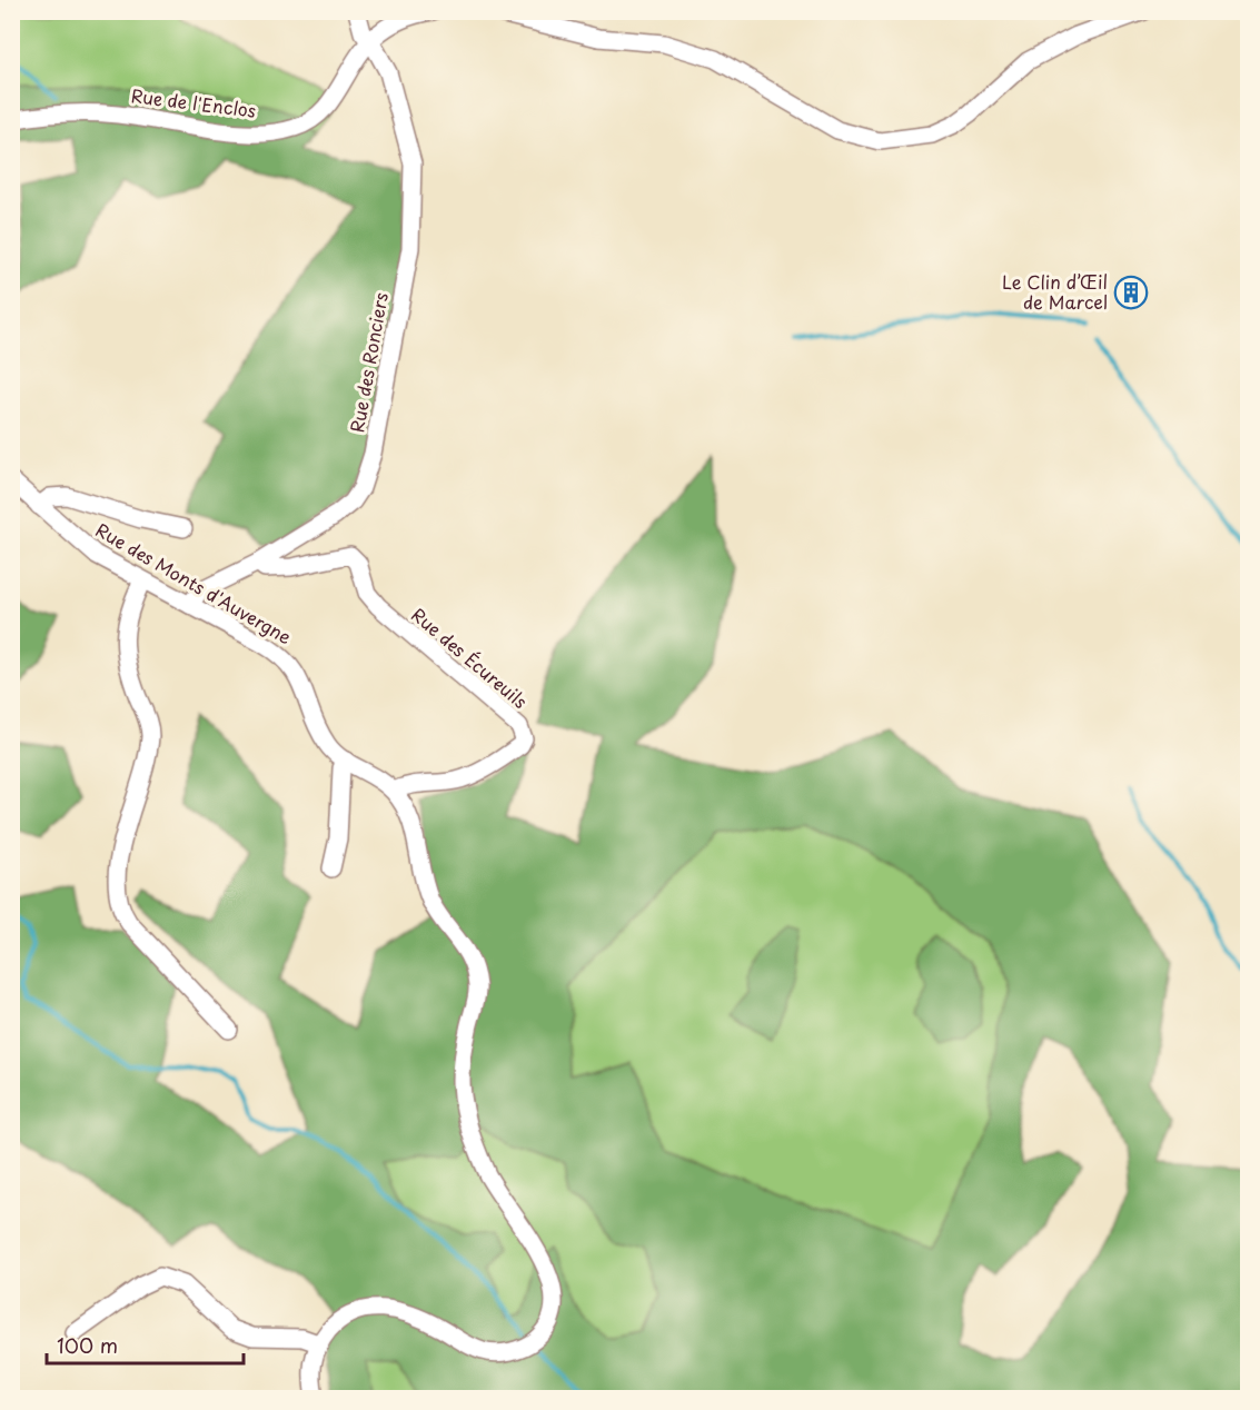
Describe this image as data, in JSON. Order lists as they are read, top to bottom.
{
  "streets": {
    "street": [
      "Rue de l'Enclos",
      "Rue des Ronciers",
      "Rue des Monts d'Auvergne",
      "Rue des Écureuils"
    ]
  },
  "crossings": [
    ["Rue de l'Enclos", "Rue des Ronciers"],
    ["Rue des Ronciers", "Rue des Monts d'Auvergne"],
    ["Rue des Ronciers", "Rue des Écureuils"],
    ["Rue des Monts d'Auvergne", "Rue des Écureuils"]
  ],
  "places": {
    "building": ["Le Clin d’Œil de Marcel"]
  },
  "scale_bar": "100 m"
}
